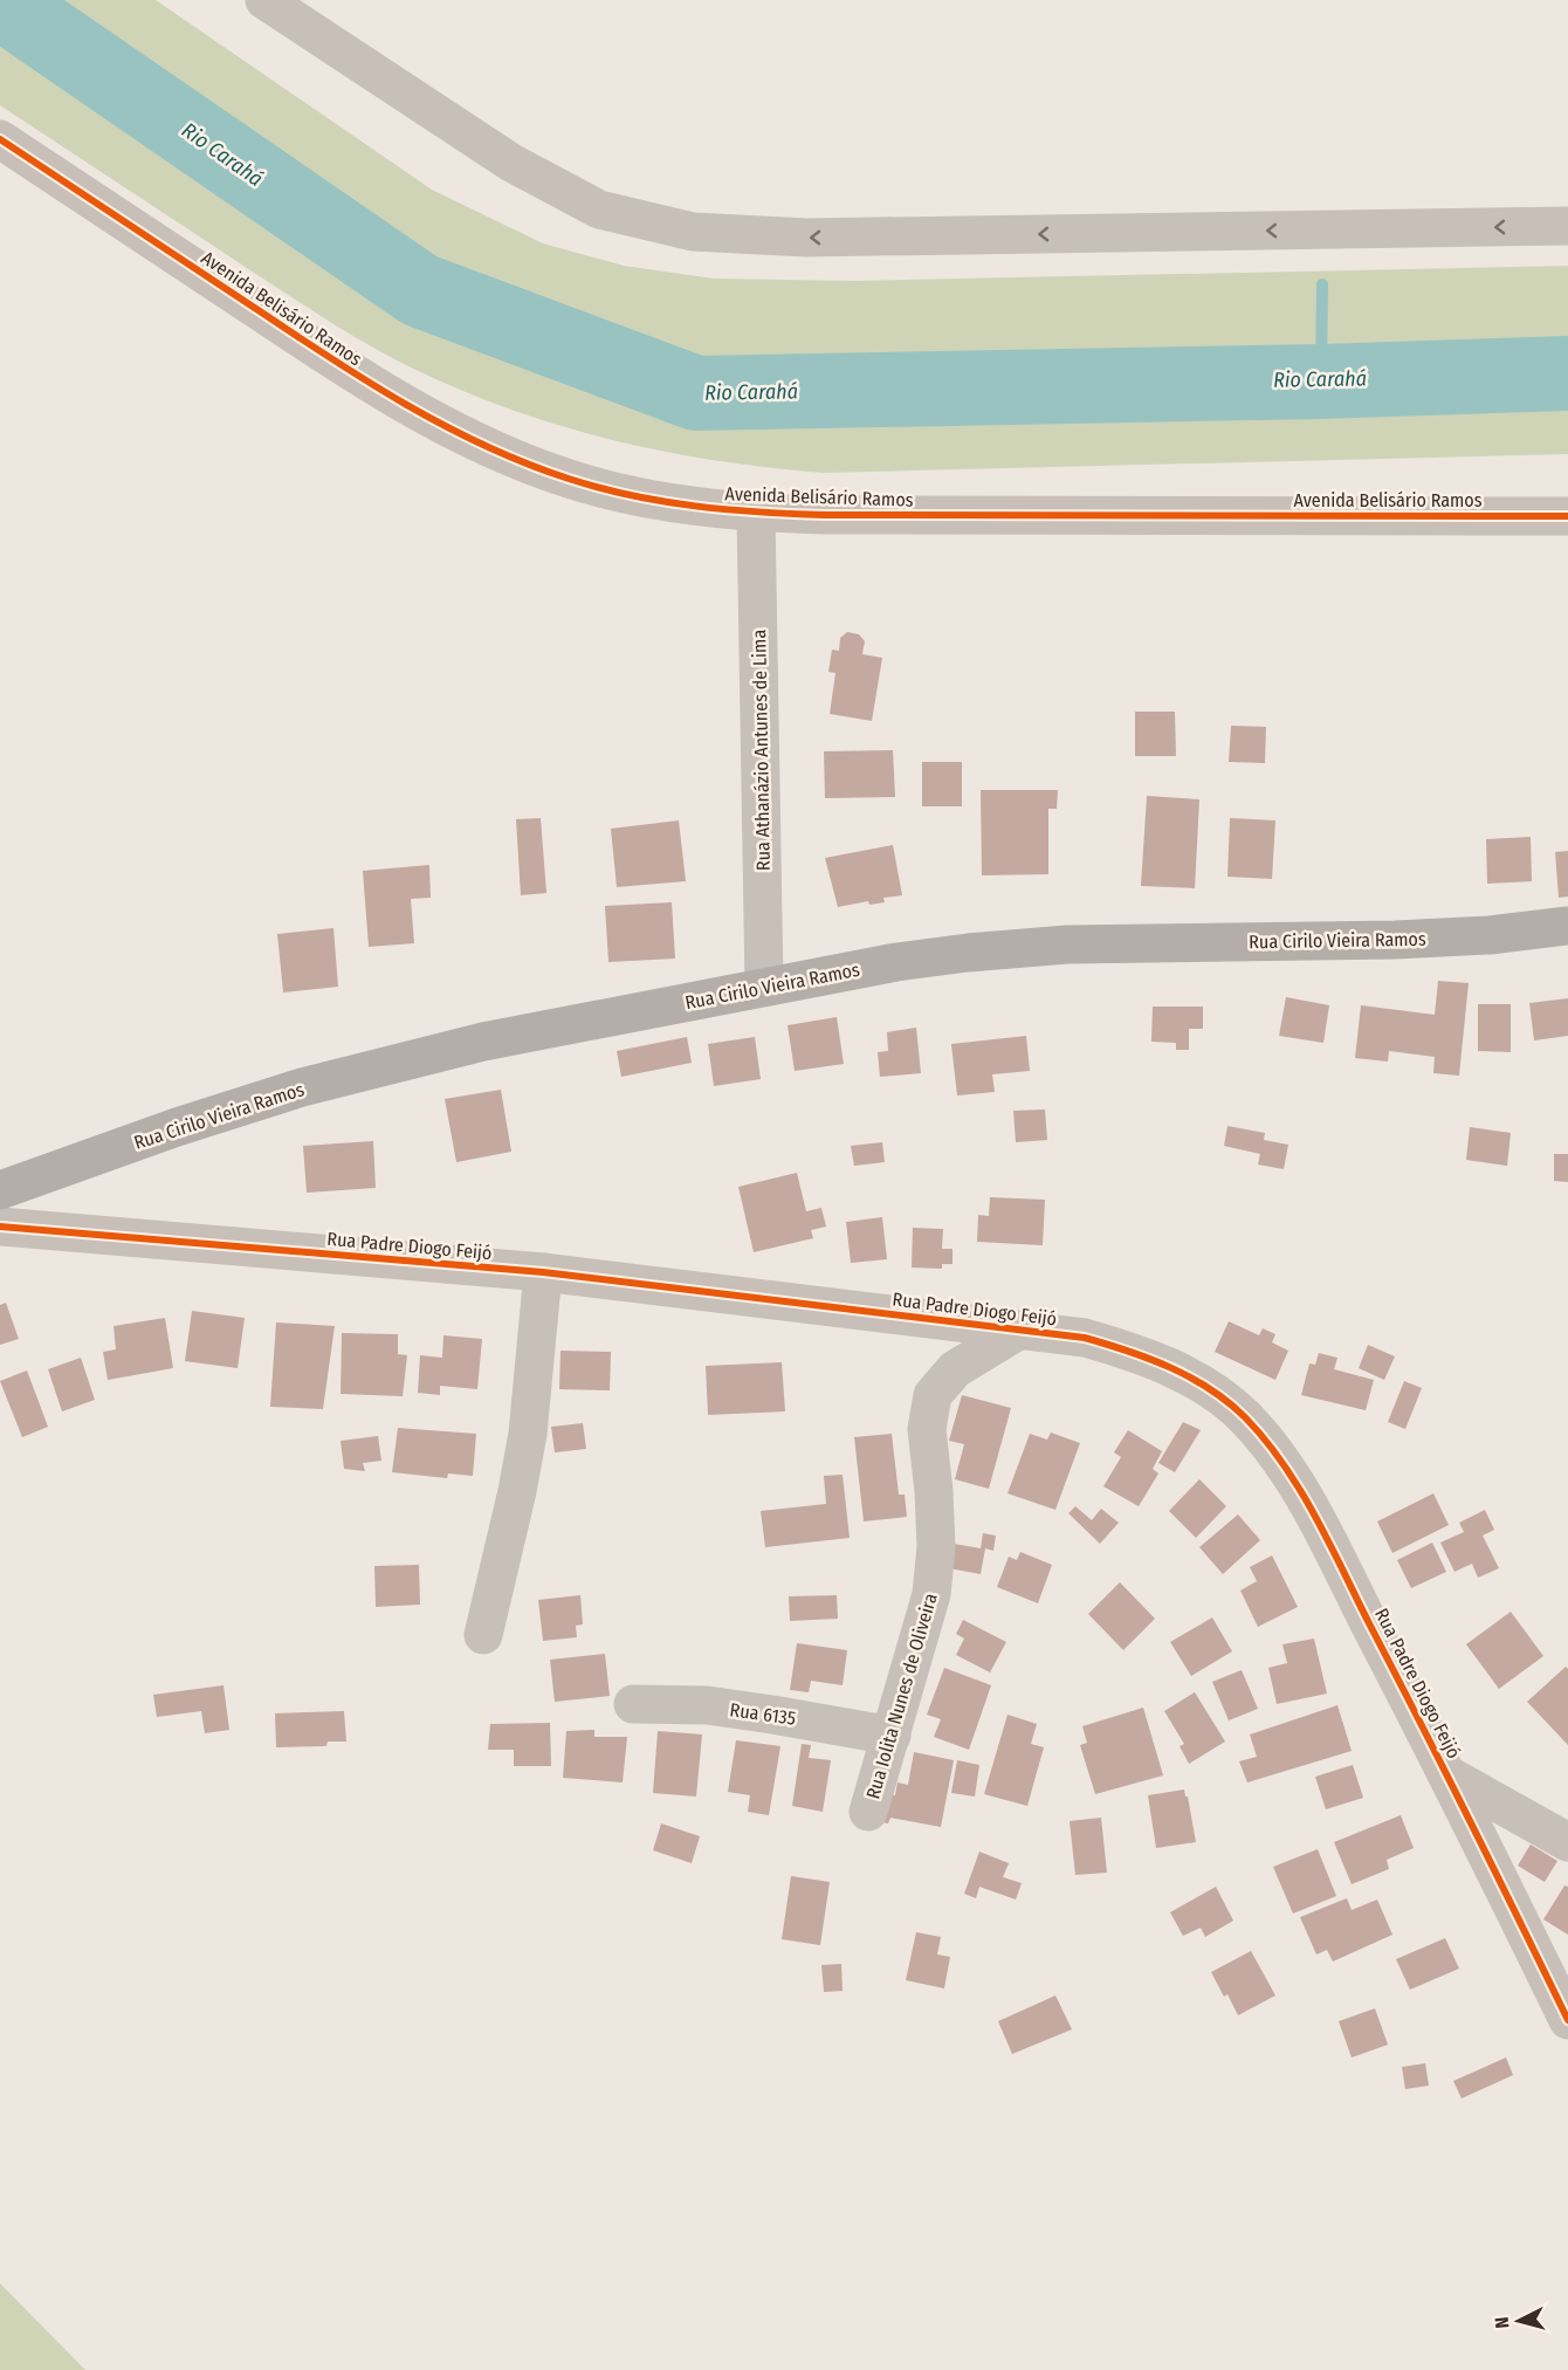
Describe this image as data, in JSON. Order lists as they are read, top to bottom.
{
  "streets": {
    "main road": ["Rua Cirilo Vieira Ramos"],
    "street": [
      "Avenida Belisário Ramos",
      "Rua Athanázio Antunes de Lima",
      "Rua Padre Diogo Feijó",
      "Rua Iolita Nunes de Oliveira",
      "Rua 6135"
    ]
  },
  "crossings": [
    ["Avenida Belisário Ramos", "Rua Athanázio Antunes de Lima"],
    ["Rua Athanázio Antunes de Lima", "Rua Cirilo Vieira Ramos"],
    ["Rua Padre Diogo Feijó", "Rua Iolita Nunes de Oliveira"],
    ["Rua Iolita Nunes de Oliveira", "Rua 6135"]
  ],
  "water": ["Rio Carahá"],
  "north": "left"
}
